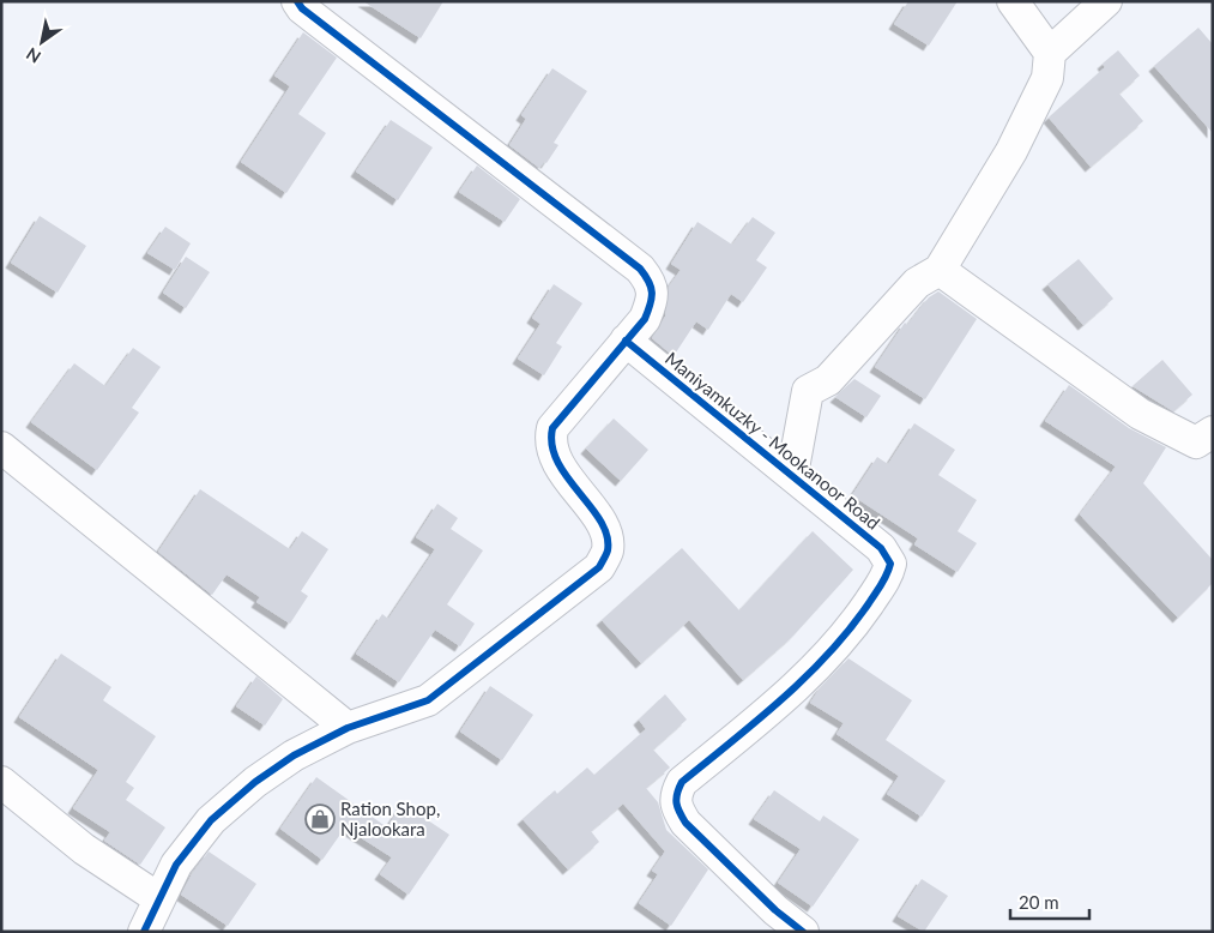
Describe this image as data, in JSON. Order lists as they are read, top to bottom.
{
  "streets": {
    "street": ["Maniyamkuzky - Mookanoor Road"]
  },
  "places": {
    "shop": ["Ration Shop, Njalookara"]
  },
  "scale_bar": "20 m",
  "north": "bottom left"
}
